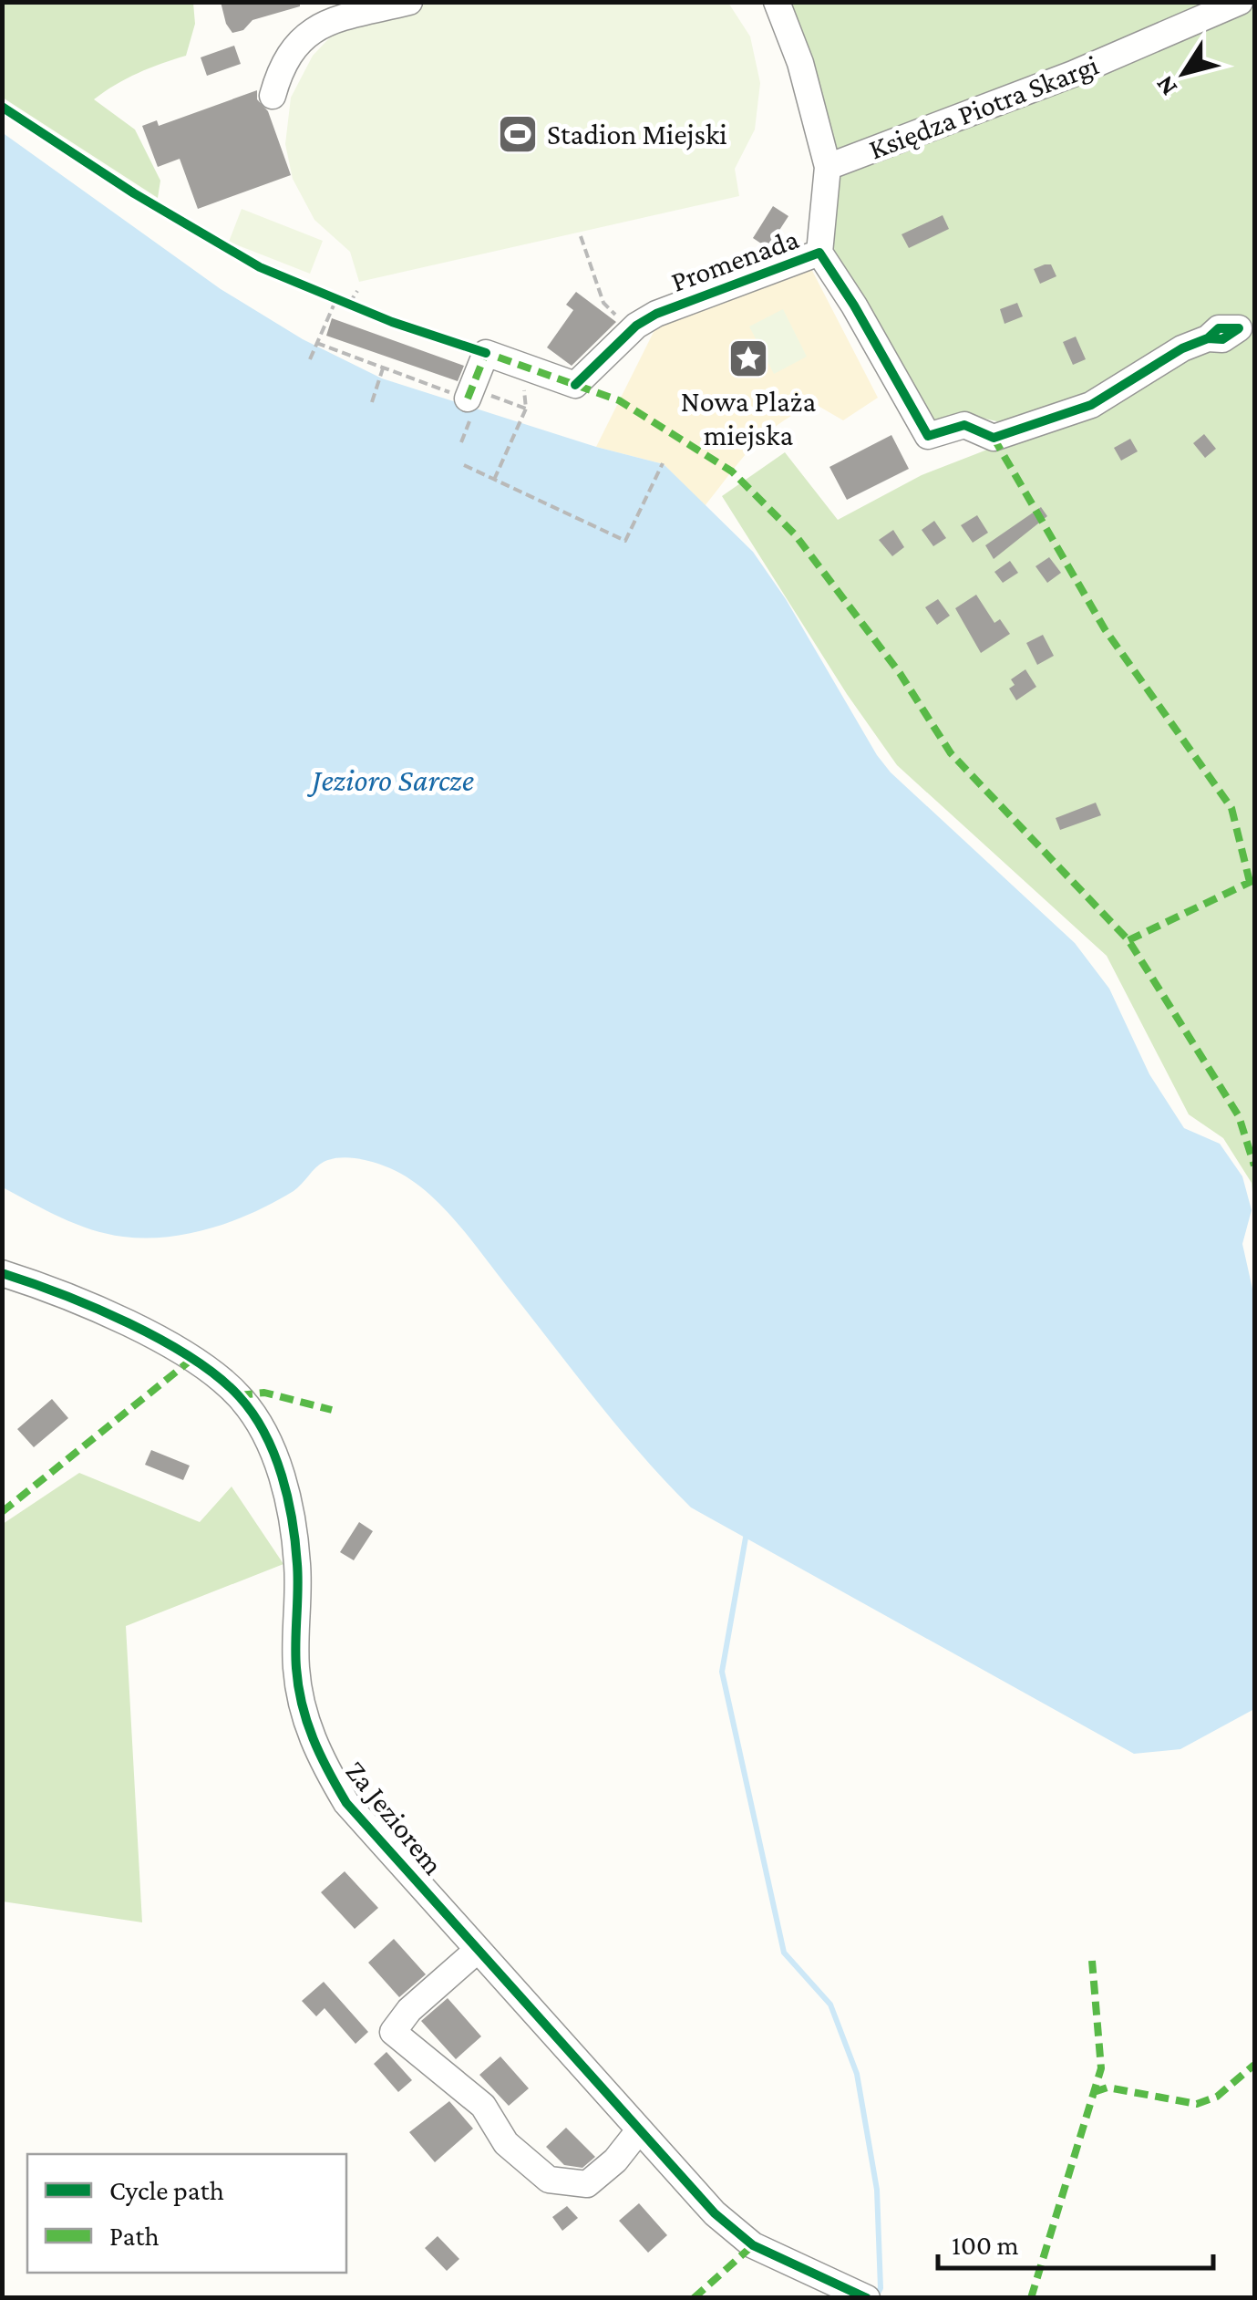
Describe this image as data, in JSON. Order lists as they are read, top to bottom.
{
  "streets": {
    "street": ["Księdza Piotra Skargi", "Promenada", "Za Jeziorem"]
  },
  "crossings": [
    ["Księdza Piotra Skargi", "Promenada"]
  ],
  "water": ["Jezioro Sarcze"],
  "places": {
    "sports": ["Stadion Miejski"],
    "place": ["Nowa Plaża miejska"]
  },
  "legend": ["Cycle path", "Path"],
  "scale_bar": "100 m",
  "north": "bottom left"
}
